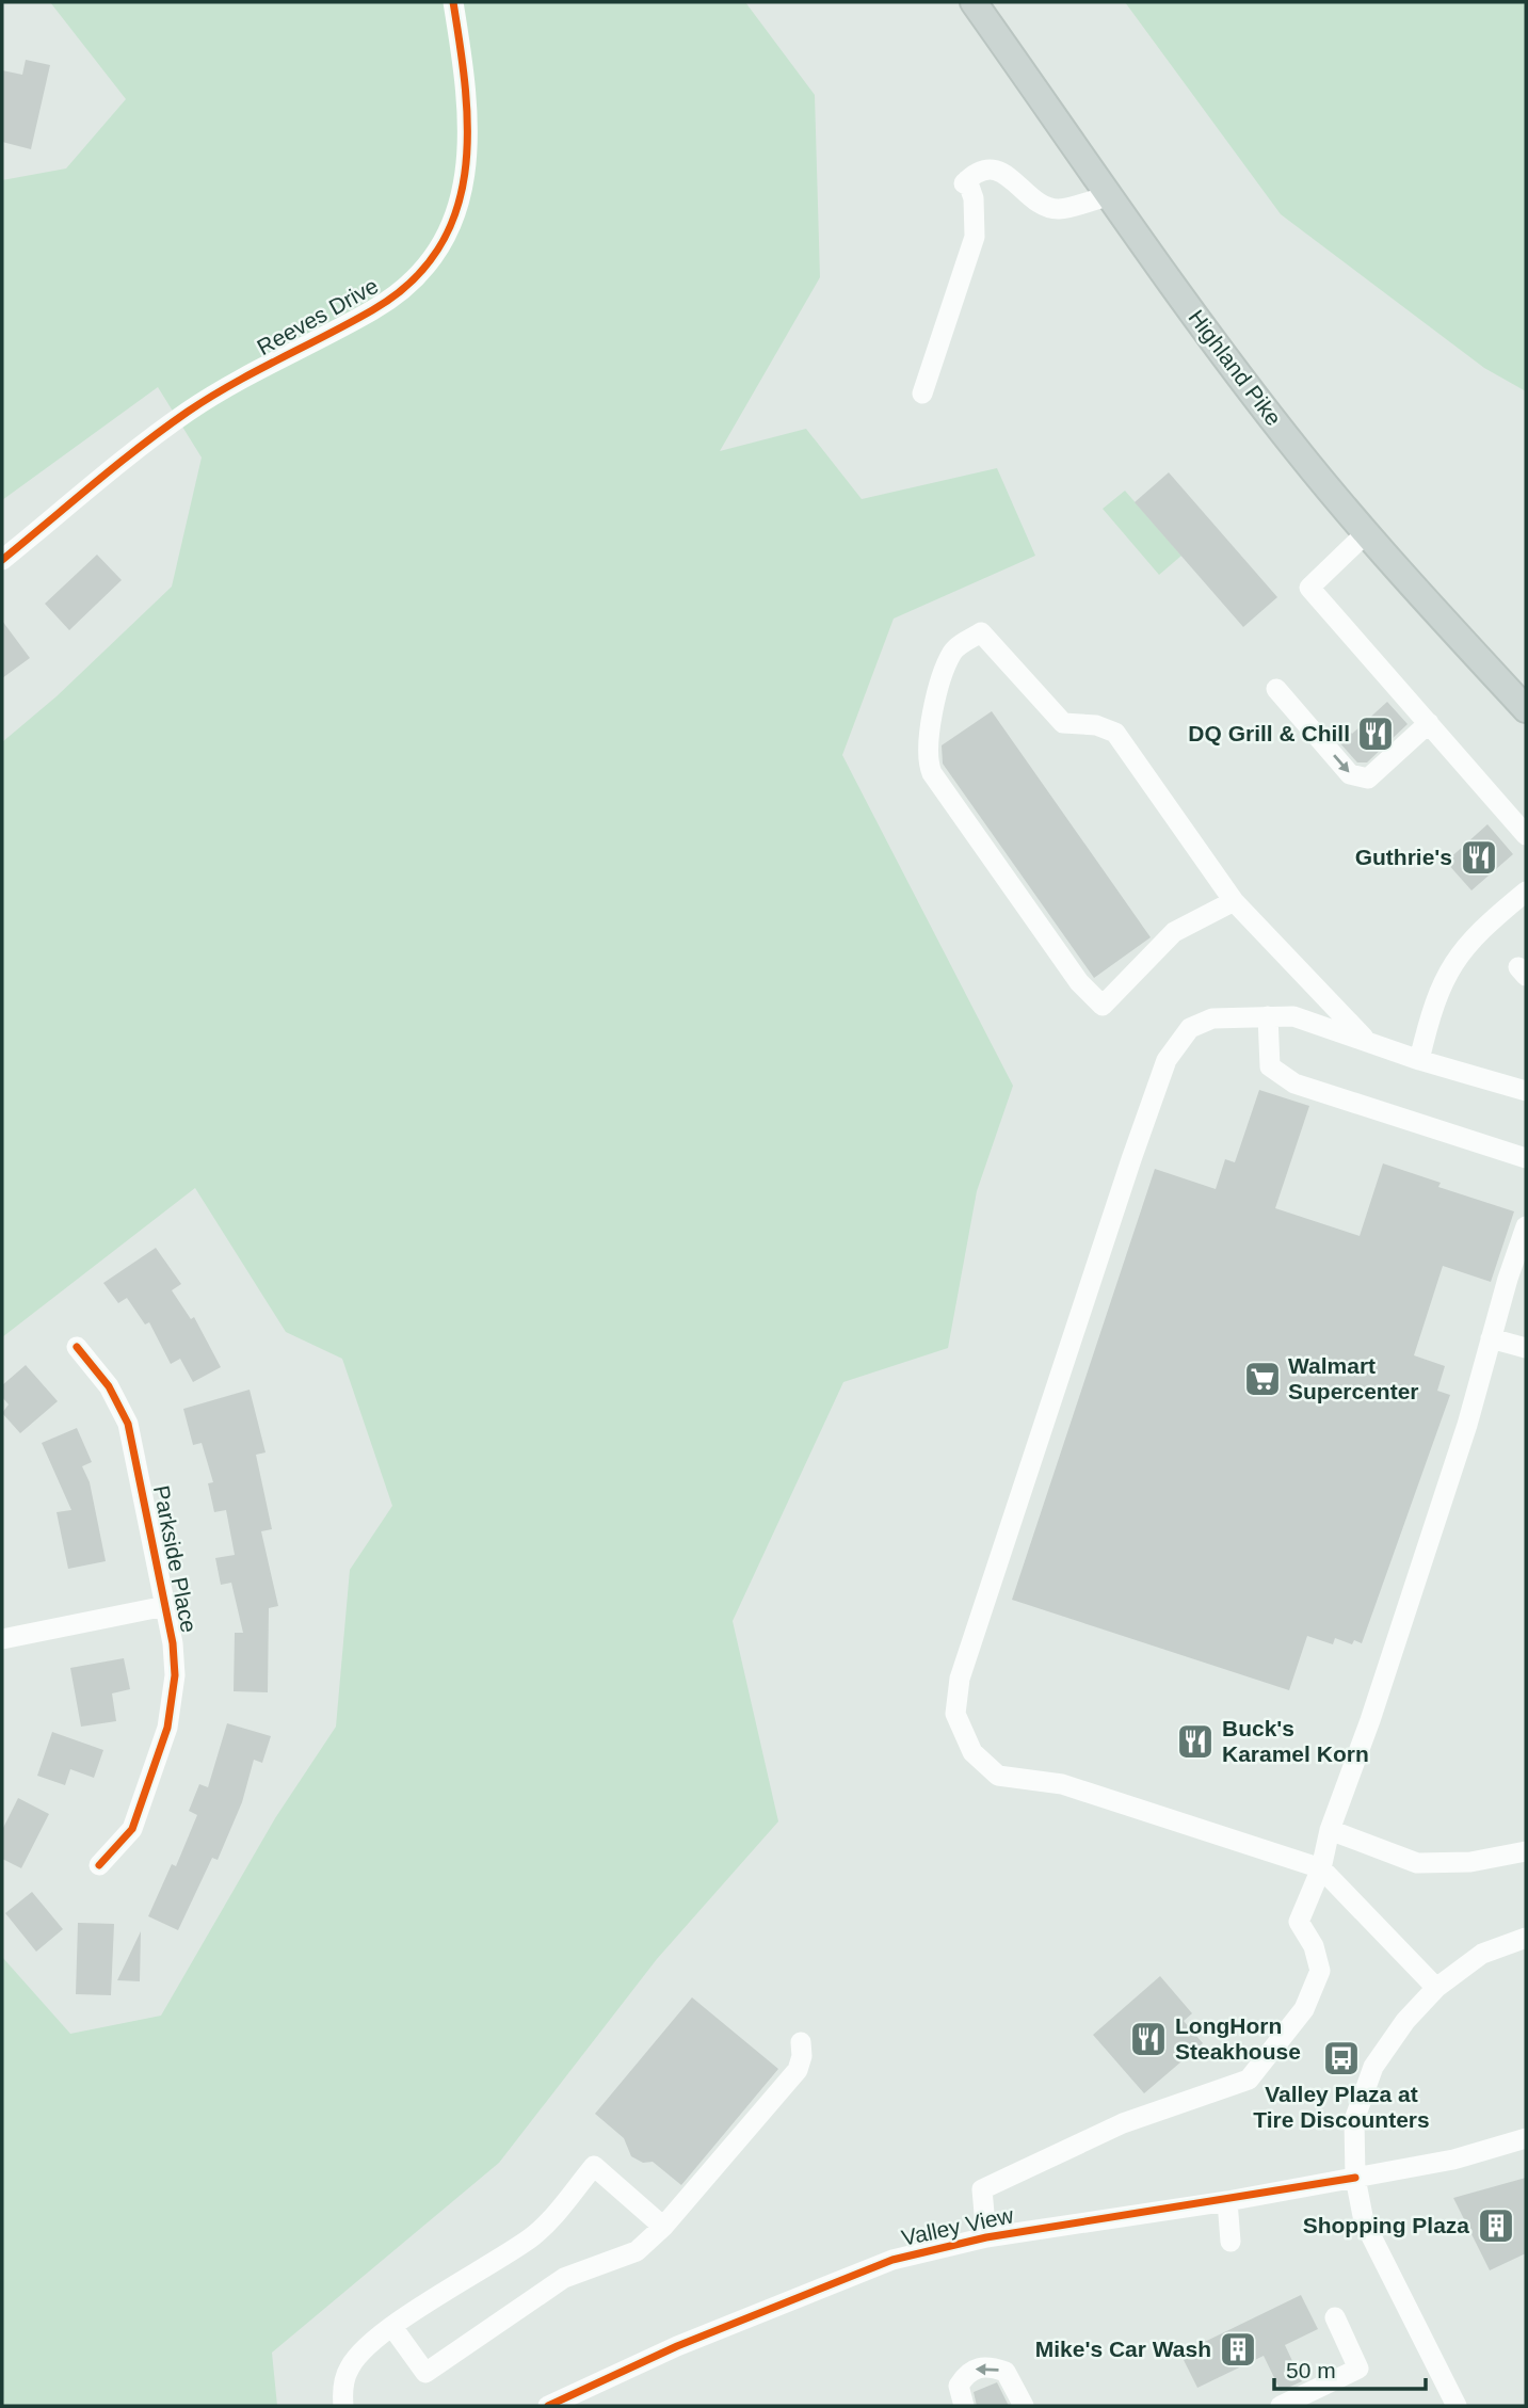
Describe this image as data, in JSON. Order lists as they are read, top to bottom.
{
  "streets": {
    "main road": ["Highland Pike"],
    "street": ["Reeves Drive", "Parkside Place", "Valley View"]
  },
  "places": {
    "restaurant": [
      "DQ Grill & Chill",
      "Guthrie's",
      "Buck's Karamel Korn",
      "LongHorn Steakhouse"
    ],
    "supermarket": ["Walmart Supercenter"],
    "bus stop": ["Valley Plaza at Tire Discounters"],
    "building": ["Shopping Plaza", "Mike's Car Wash"]
  },
  "scale_bar": "50 m"
}
